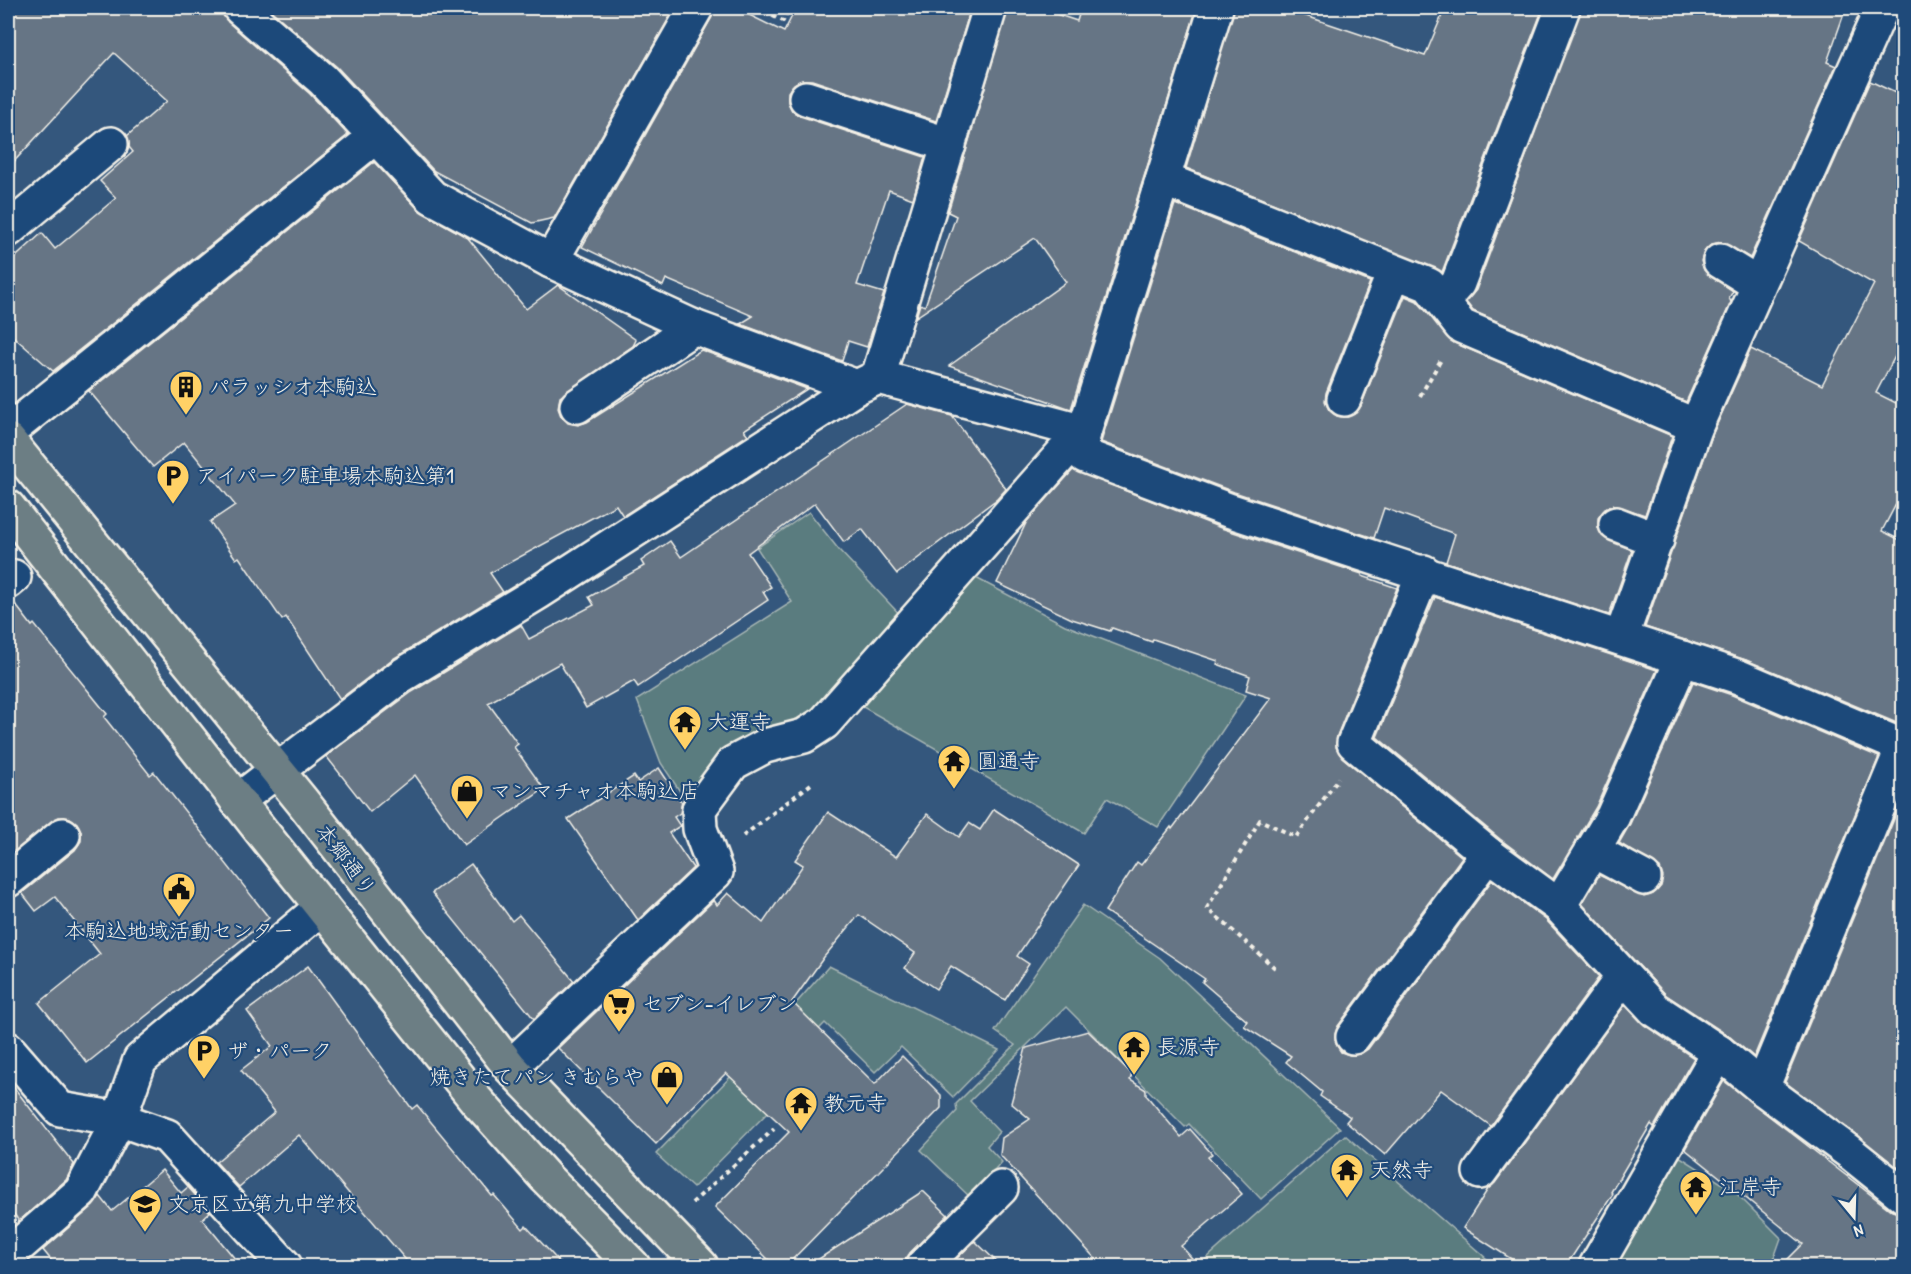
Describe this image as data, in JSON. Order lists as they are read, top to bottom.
{
  "streets": {
    "main road": ["本郷通り"]
  },
  "places": {
    "building": ["パラッシオ本駒込"],
    "parking": ["アイパーク駐車場本駒込第1", "ザ・パーク"],
    "temple": [
      "大運寺",
      "圓通寺",
      "長源寺",
      "教元寺",
      "天然寺",
      "江岸寺"
    ],
    "shop": ["マンマチャオ本駒込店", "焼きたてパン きむらや"],
    "public building": ["本駒込地域活動センター"],
    "supermarket": ["セブン-イレブン"],
    "school or university": ["文京区立第九中学校"]
  },
  "north": "bottom"
}
